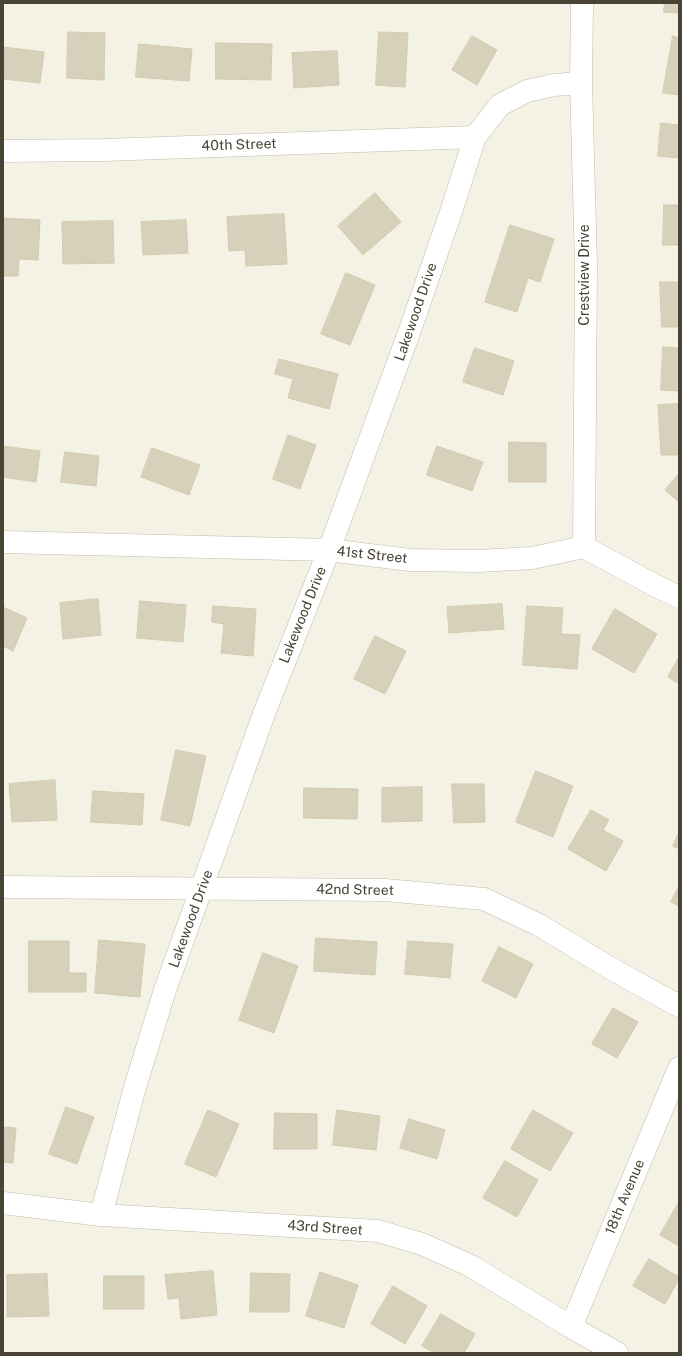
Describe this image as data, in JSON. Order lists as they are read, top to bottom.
{
  "streets": {
    "street": [
      "40th Street",
      "Crestview Drive",
      "Lakewood Drive",
      "41st Street",
      "42nd Street",
      "18th Avenue",
      "43rd Street"
    ]
  },
  "crossings": [
    ["40th Street", "Lakewood Drive"],
    ["Crestview Drive", "Lakewood Drive"],
    ["Crestview Drive", "41st Street"],
    ["Lakewood Drive", "41st Street"],
    ["Lakewood Drive", "42nd Street"],
    ["Lakewood Drive", "43rd Street"],
    ["18th Avenue", "43rd Street"]
  ]
}
